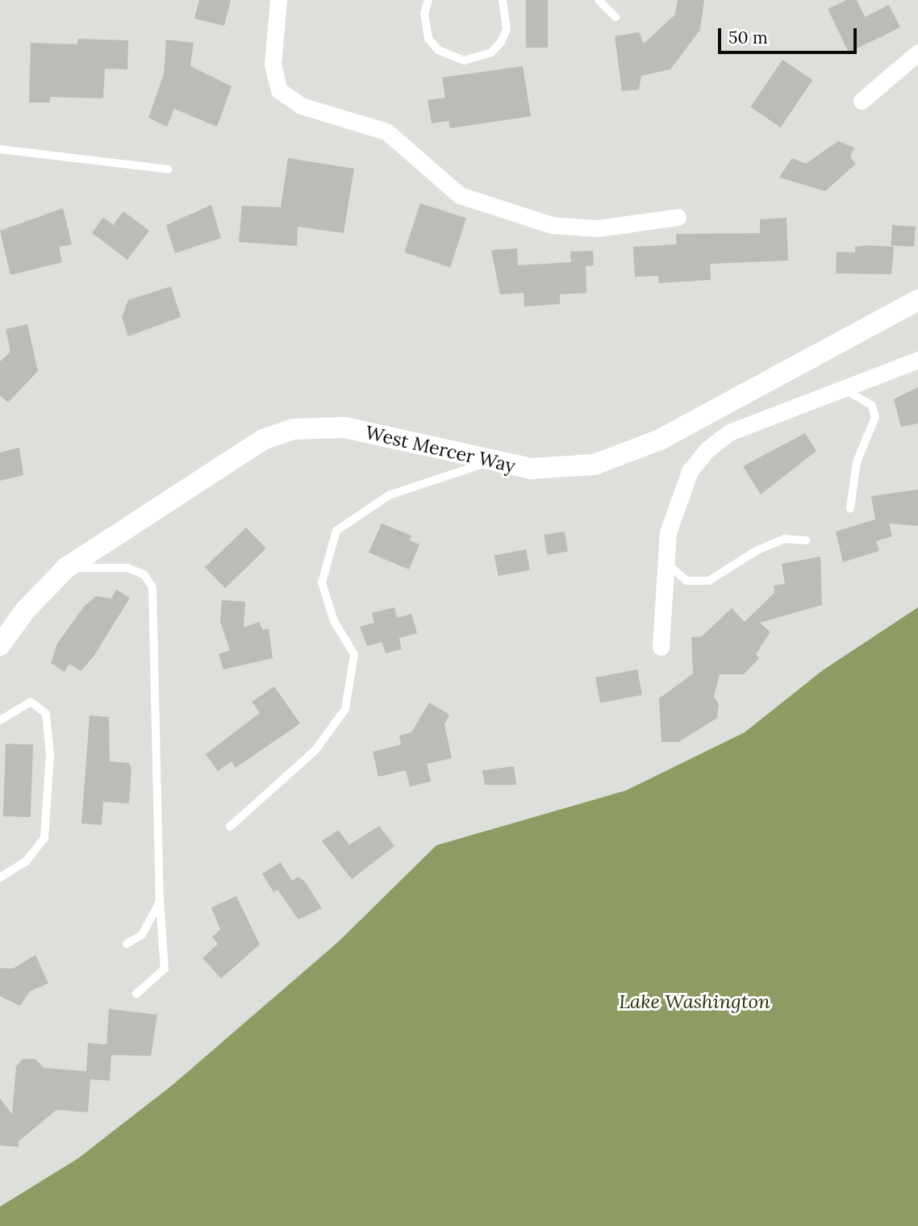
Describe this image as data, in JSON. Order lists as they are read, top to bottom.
{
  "streets": {
    "street": ["West Mercer Way"]
  },
  "water": ["Lake Washington"],
  "scale_bar": "50 m"
}
